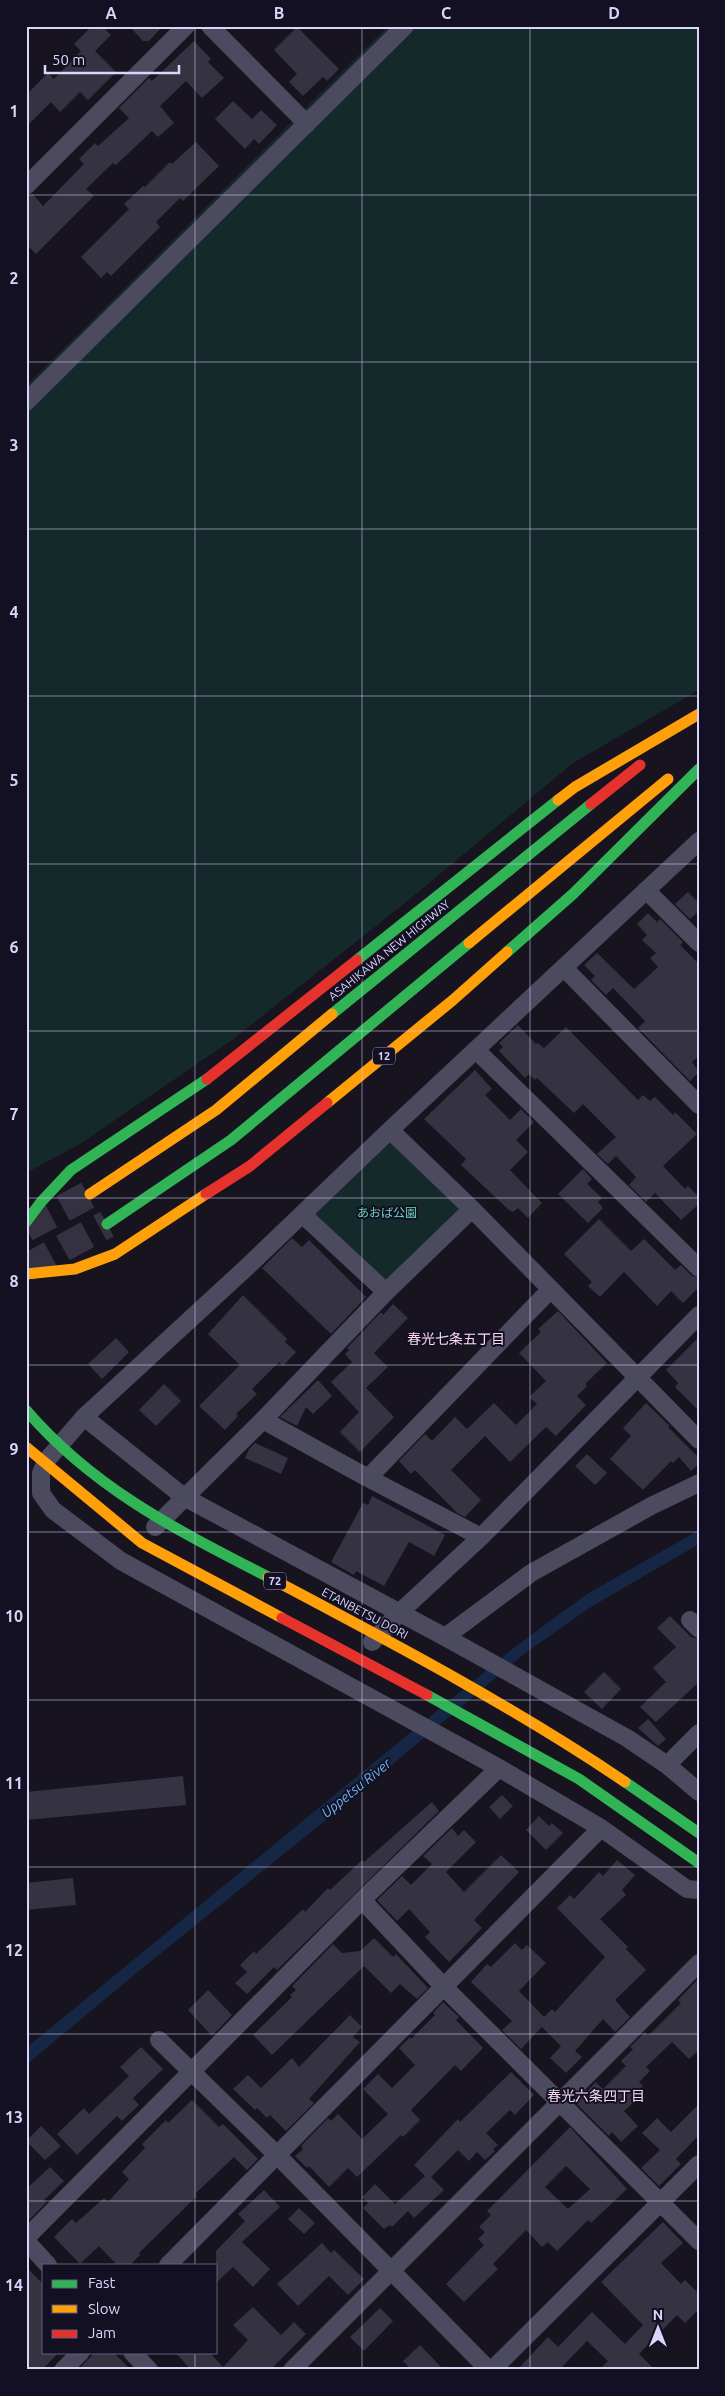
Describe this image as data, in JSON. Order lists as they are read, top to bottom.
{
  "streets": {
    "main road": [
      "ASAHIKAWA NEW HIGHWAY",
      "12",
      "72",
      "ETANBETSU DORI"
    ]
  },
  "districts": ["春光七条五丁目", "春光六条四丁目"],
  "water": ["Uppetsu River"],
  "parks": ["あおば公園"],
  "legend": ["Fast", "Slow", "Jam"],
  "scale_bar": "50 m",
  "north": "top",
  "grid": {
    "columns": [
      "A",
      "B",
      "C",
      "D"
    ],
    "rows": [
      "1",
      "2",
      "3",
      "4",
      "5",
      "6",
      "7",
      "8",
      "9",
      "10",
      "11",
      "12",
      "13",
      "14"
    ]
  }
}
